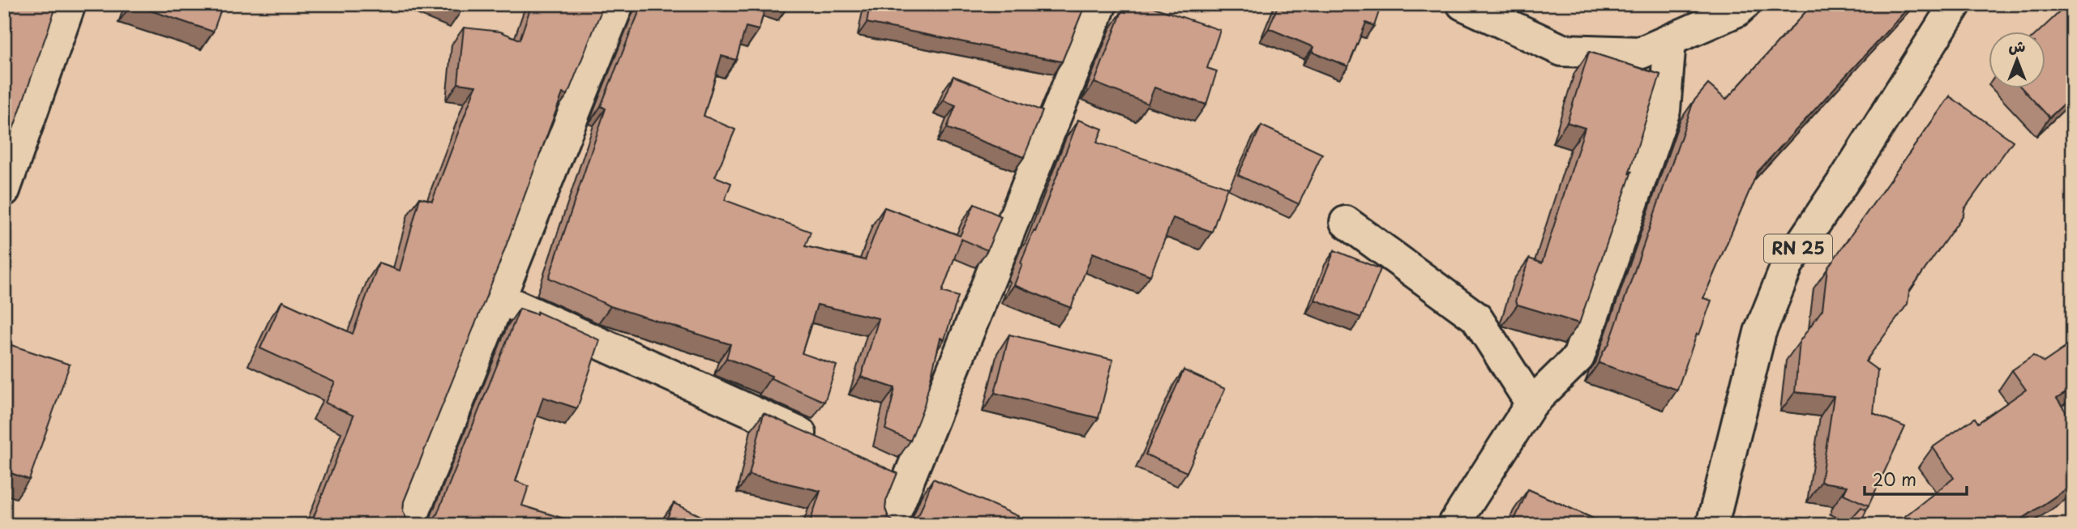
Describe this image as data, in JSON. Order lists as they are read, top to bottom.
{
  "streets": {
    "street": ["RN 25"]
  },
  "scale_bar": "20 m",
  "north": "top"
}
